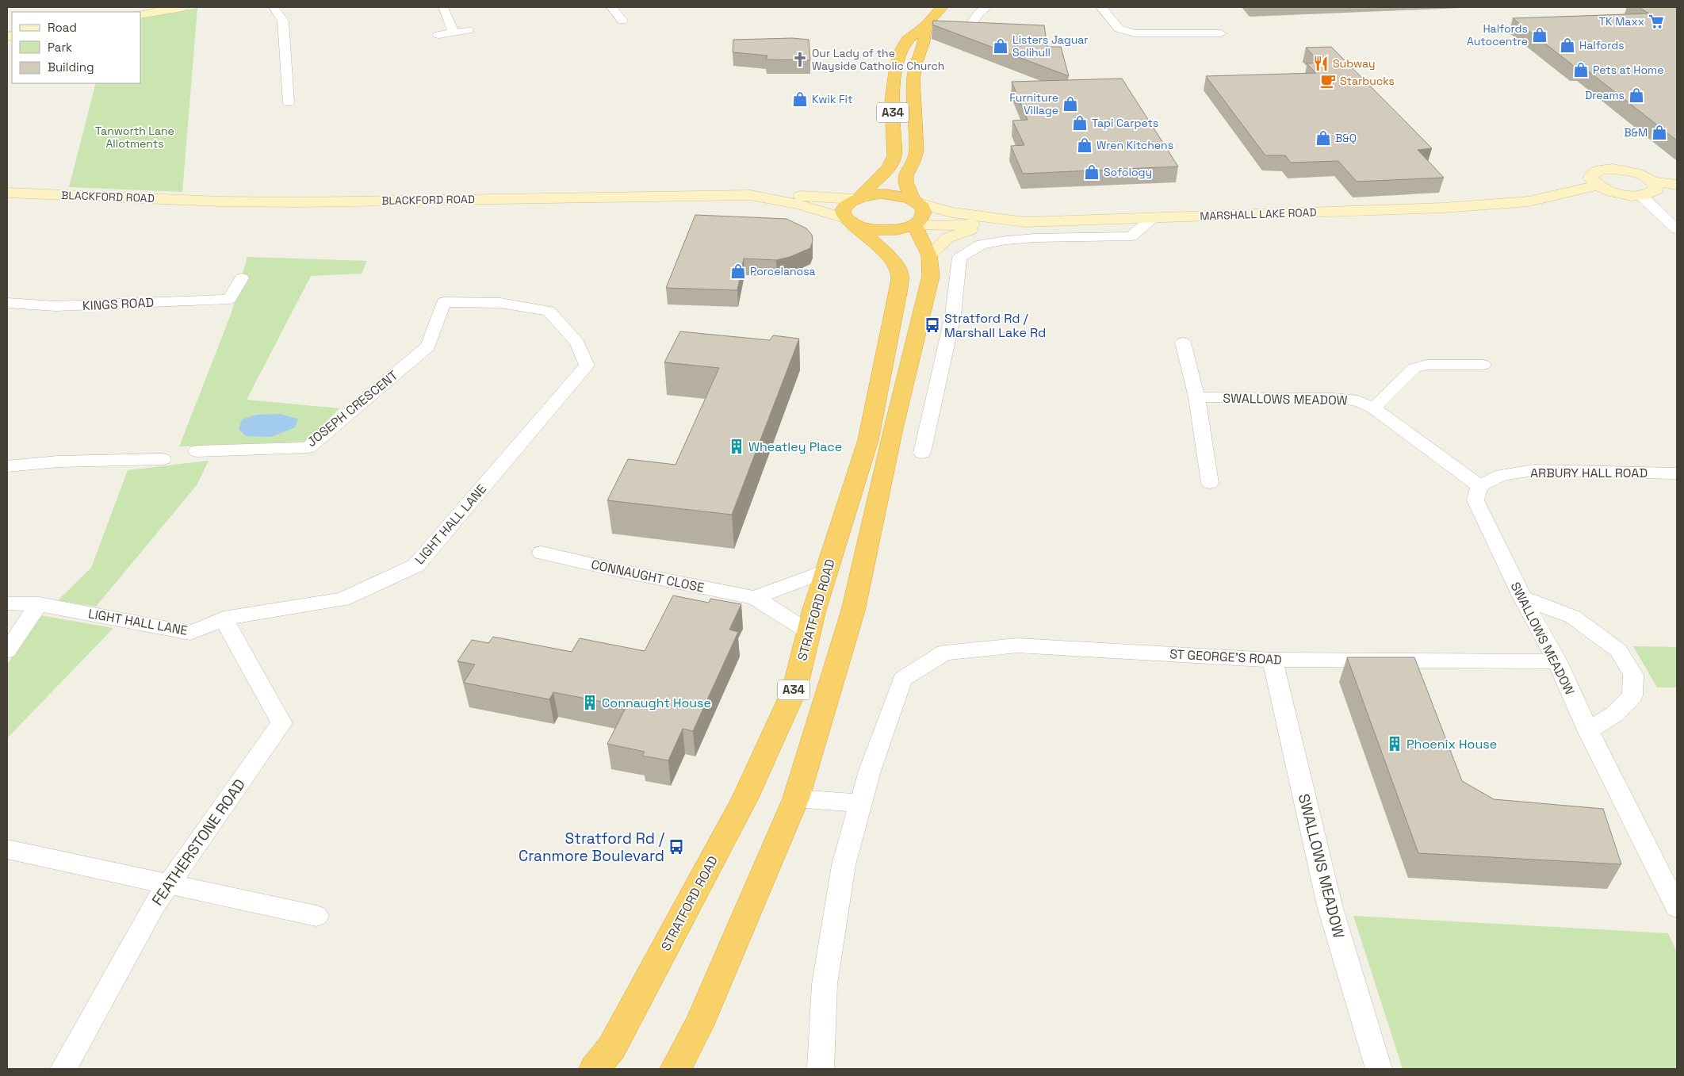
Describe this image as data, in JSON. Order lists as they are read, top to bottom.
{
  "streets": {
    "highway": ["A34", "STRATFORD ROAD"],
    "main road": ["BLACKFORD ROAD", "MARSHALL LAKE ROAD"],
    "street": [
      "KINGS ROAD",
      "SWALLOWS MEADOW",
      "JOSEPH CRESCENT",
      "ARBURY HALL ROAD",
      "LIGHT HALL LANE",
      "CONNAUGHT CLOSE",
      "ST GEORGE'S ROAD",
      "FEATHERSTONE ROAD"
    ]
  },
  "crossings": [
    ["A34", "BLACKFORD ROAD"],
    ["A34", "MARSHALL LAKE ROAD"],
    ["A34", "STRATFORD ROAD"],
    ["BLACKFORD ROAD", "STRATFORD ROAD"],
    ["SWALLOWS MEADOW", "ARBURY HALL ROAD"],
    ["SWALLOWS MEADOW", "ST GEORGE'S ROAD"],
    ["JOSEPH CRESCENT", "LIGHT HALL LANE"],
    ["LIGHT HALL LANE", "FEATHERSTONE ROAD"],
    ["CONNAUGHT CLOSE", "STRATFORD ROAD"]
  ],
  "parks": ["Tanworth Lane Allotments"],
  "places": {
    "supermarket": ["TK Maxx"],
    "shop": [
      "Halfords Autocentre",
      "Halfords",
      "Listers Jaguar Solihull",
      "Pets at Home",
      "Dreams",
      "Kwik Fit",
      "Furniture Village",
      "Tapi Carpets",
      "B&M",
      "B&Q",
      "Wren Kitchens",
      "Sofology",
      "Porcelanosa"
    ],
    "church": ["Our Lady of the Wayside Catholic Church"],
    "restaurant": ["Subway"],
    "cafe": ["Starbucks"],
    "bus stop": ["Stratford Rd / Marshall Lake Rd", "Stratford Rd / Cranmore Boulevard"],
    "building": ["Wheatley Place", "Connaught House", "Phoenix House"]
  },
  "legend": ["Road", "Park", "Building"]
}
